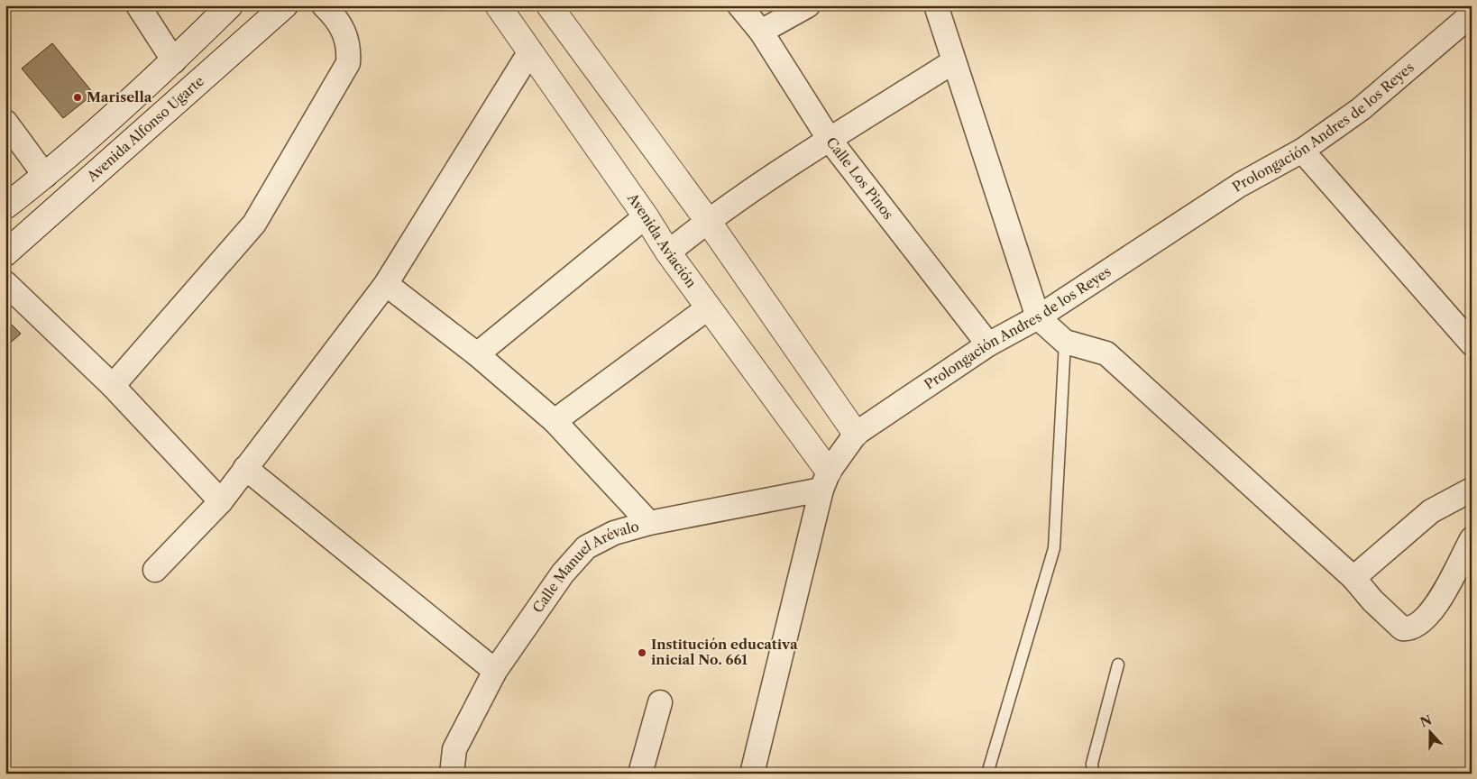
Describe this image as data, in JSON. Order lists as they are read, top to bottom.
{
  "streets": {
    "street": [
      "Prolongación Andres de los Reyes",
      "Avenida Alfonso Ugarte",
      "Calle Los Pinos",
      "Avenida Aviación",
      "Calle Manuel Arévalo"
    ]
  },
  "crossings": [
    ["Prolongación Andres de los Reyes", "Calle Los Pinos"],
    ["Prolongación Andres de los Reyes", "Avenida Aviación"],
    ["Prolongación Andres de los Reyes", "Calle Manuel Arévalo"],
    ["Avenida Aviación", "Calle Manuel Arévalo"]
  ],
  "places": ["Marisella", "Institución educativa inicial No. 661"],
  "north": "top"
}
